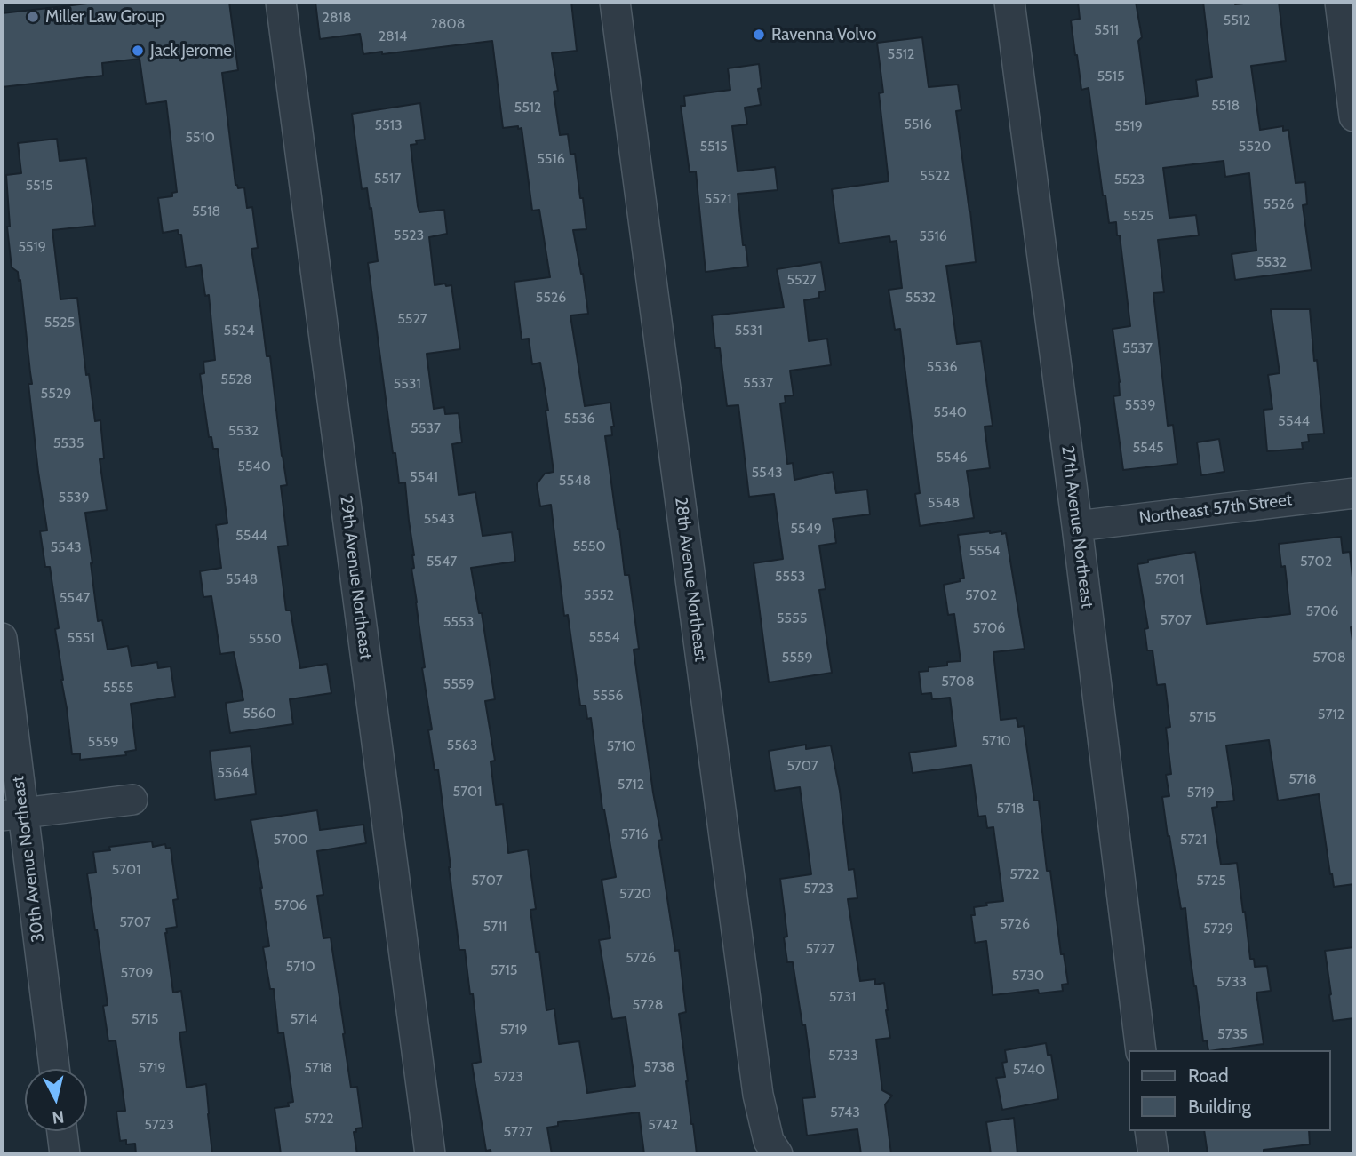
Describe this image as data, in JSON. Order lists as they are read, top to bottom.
{
  "streets": {
    "street": [
      "Northeast 57th Street",
      "27th Avenue Northeast",
      "29th Avenue Northeast",
      "28th Avenue Northeast",
      "30th Avenue Northeast"
    ]
  },
  "crossings": [
    ["Northeast 57th Street", "27th Avenue Northeast"]
  ],
  "places": ["Miller Law Group", "Ravenna Volvo", "Jack Jerome"],
  "house_numbers": [
    "2818",
    "5512",
    "2808",
    "5511",
    "2814",
    "5512",
    "5515",
    "5518",
    "5512",
    "5516",
    "5513",
    "5519",
    "5510",
    "5515",
    "5520",
    "5516",
    "5522",
    "5517",
    "5523",
    "5515",
    "5521",
    "5526",
    "5518",
    "5525",
    "5523",
    "5516",
    "5519",
    "5532",
    "5527",
    "5526",
    "5532",
    "5527",
    "5525",
    "5524",
    "5531",
    "5537",
    "5536",
    "5528",
    "5537",
    "5531",
    "5529",
    "5539",
    "5540",
    "5536",
    "5544",
    "5537",
    "5532",
    "5535",
    "5545",
    "5546",
    "5540",
    "5543",
    "5541",
    "5548",
    "5539",
    "5548",
    "5543",
    "5549",
    "5544",
    "5550",
    "5543",
    "5554",
    "5547",
    "5702",
    "5553",
    "5548",
    "5701",
    "5552",
    "5702",
    "5547",
    "5706",
    "5555",
    "5707",
    "5553",
    "5706",
    "5554",
    "5551",
    "5550",
    "5559",
    "5708",
    "5708",
    "5559",
    "5555",
    "5556",
    "5560",
    "5712",
    "5715",
    "5710",
    "5559",
    "5563",
    "5710",
    "5707",
    "5564",
    "5718",
    "5712",
    "5701",
    "5719",
    "5718",
    "5716",
    "5700",
    "5721",
    "5701",
    "5722",
    "5707",
    "5725",
    "5723",
    "5720",
    "5706",
    "5707",
    "5726",
    "5711",
    "5729",
    "5727",
    "5726",
    "5710",
    "5715",
    "5709",
    "5730",
    "5733",
    "5731",
    "5728",
    "5715",
    "5714",
    "5719",
    "5735",
    "5733",
    "5738",
    "5719",
    "5718",
    "5740",
    "5723",
    "5743",
    "5722",
    "5723",
    "5742",
    "5727"
  ],
  "legend": ["Road", "Building"],
  "north": "bottom"
}
